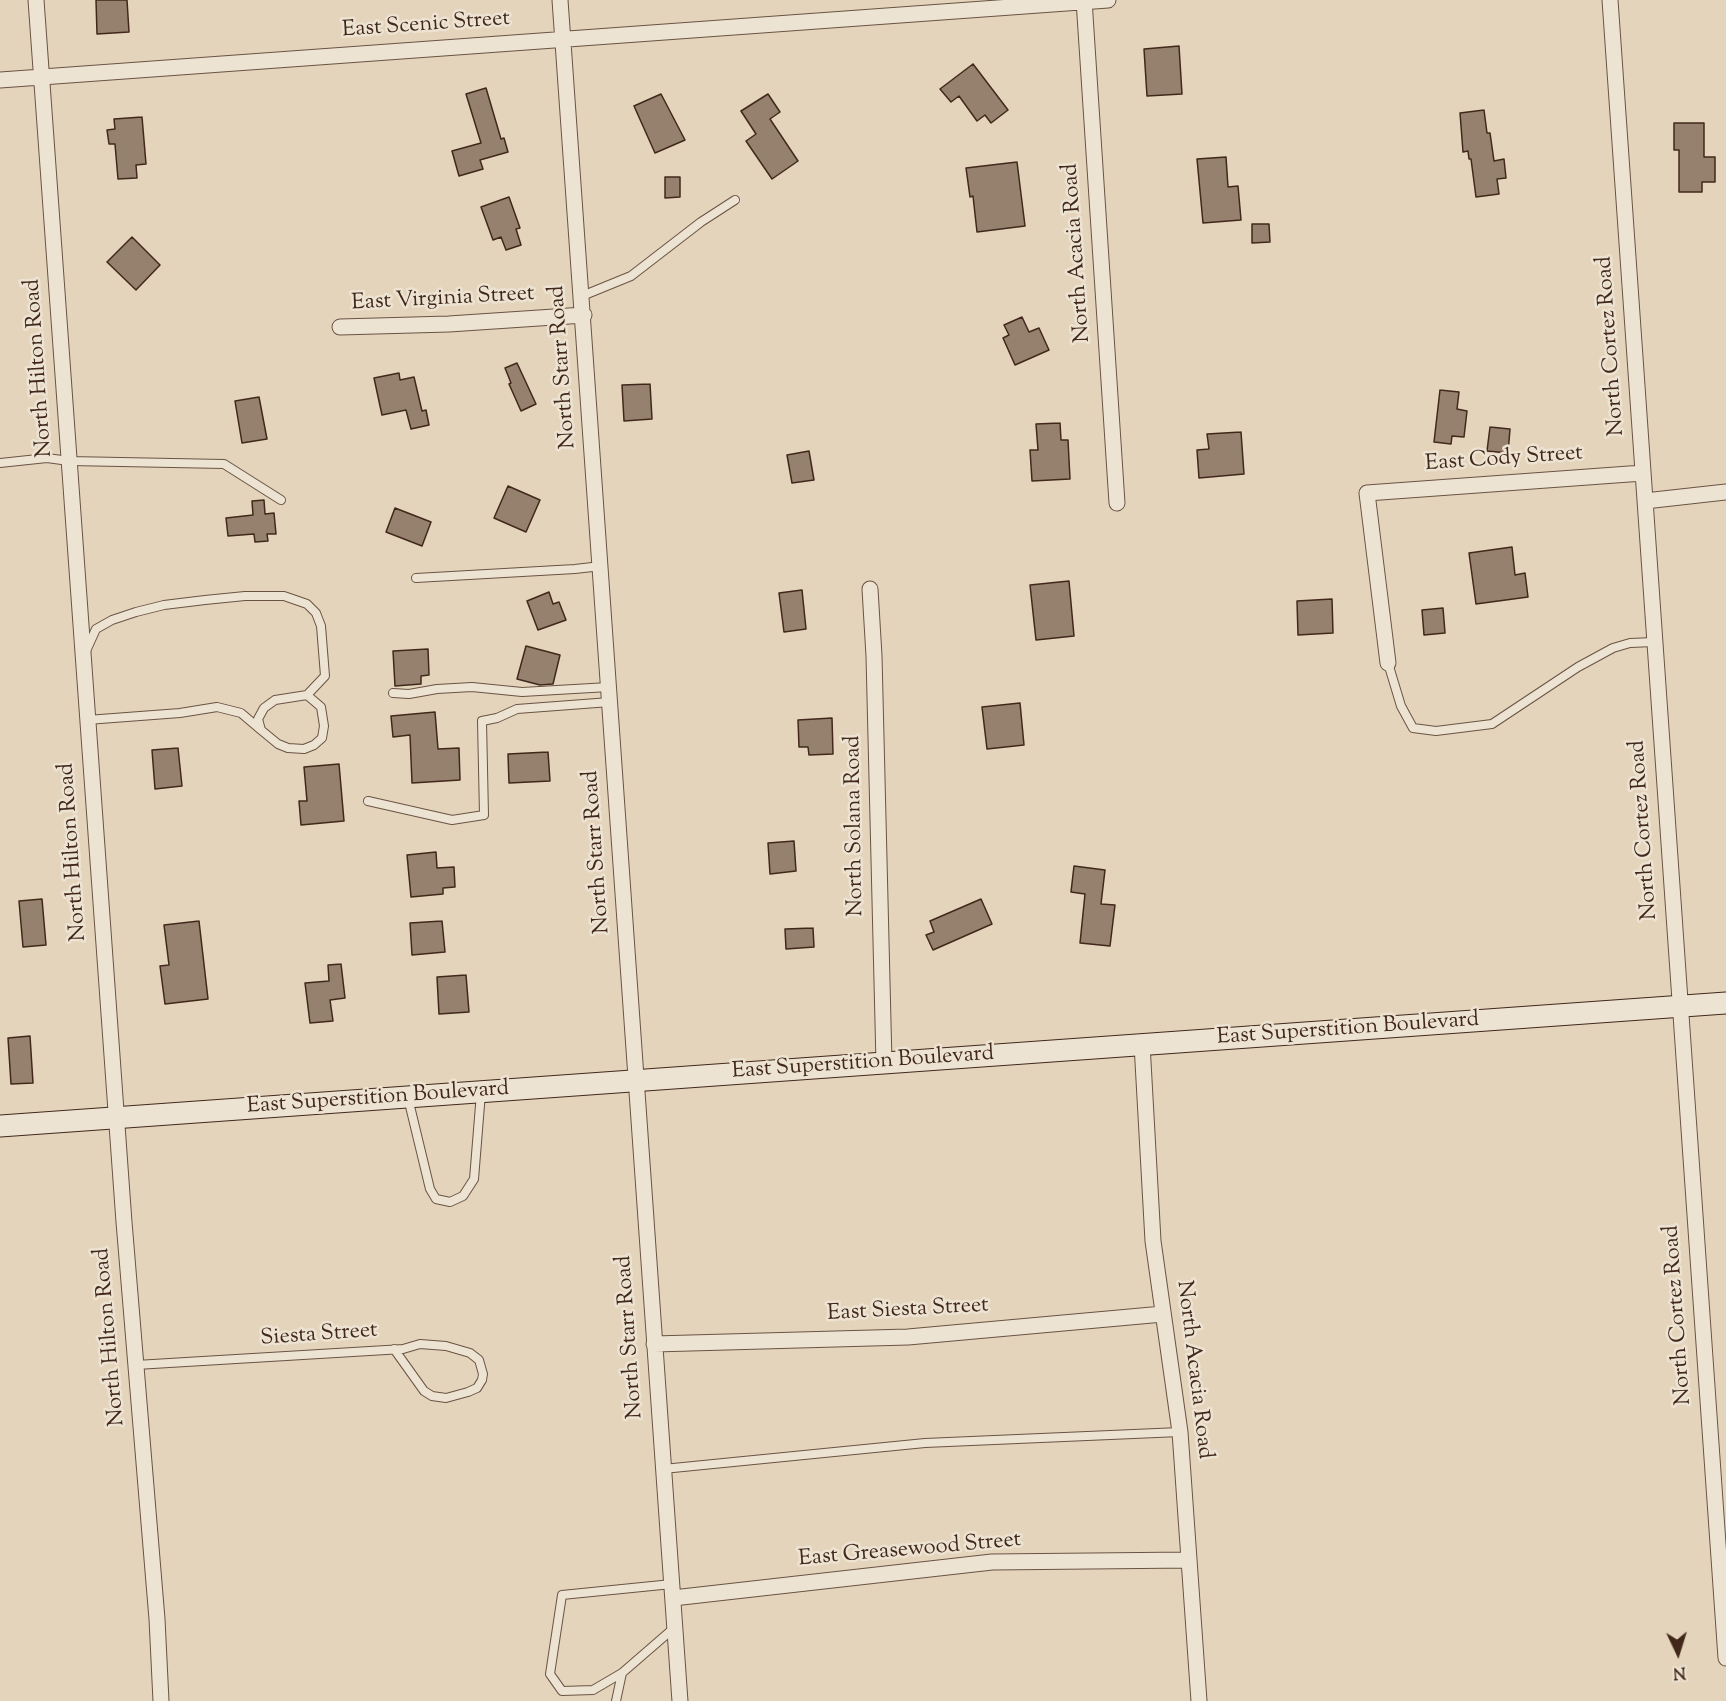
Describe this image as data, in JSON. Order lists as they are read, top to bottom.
{
  "streets": {
    "main road": ["East Superstition Boulevard"],
    "street": [
      "East Scenic Street",
      "North Acacia Road",
      "East Virginia Street",
      "North Cortez Road",
      "North Starr Road",
      "North Hilton Road",
      "East Cody Street",
      "North Solana Road",
      "East Siesta Street",
      "East Greasewood Street"
    ],
    "lane": ["Siesta Street"]
  },
  "crossings": [
    ["East Scenic Street", "North Acacia Road"],
    ["East Scenic Street", "North Starr Road"],
    ["East Scenic Street", "North Hilton Road"],
    ["North Acacia Road", "East Superstition Boulevard"],
    ["North Acacia Road", "East Siesta Street"],
    ["North Acacia Road", "East Greasewood Street"],
    ["East Virginia Street", "North Starr Road"],
    ["North Cortez Road", "East Cody Street"],
    ["North Cortez Road", "East Superstition Boulevard"],
    ["North Starr Road", "East Superstition Boulevard"],
    ["North Starr Road", "East Siesta Street"],
    ["North Starr Road", "East Greasewood Street"],
    ["North Hilton Road", "East Superstition Boulevard"],
    ["North Hilton Road", "Siesta Street"],
    ["North Solana Road", "East Superstition Boulevard"]
  ],
  "north": "bottom"
}
